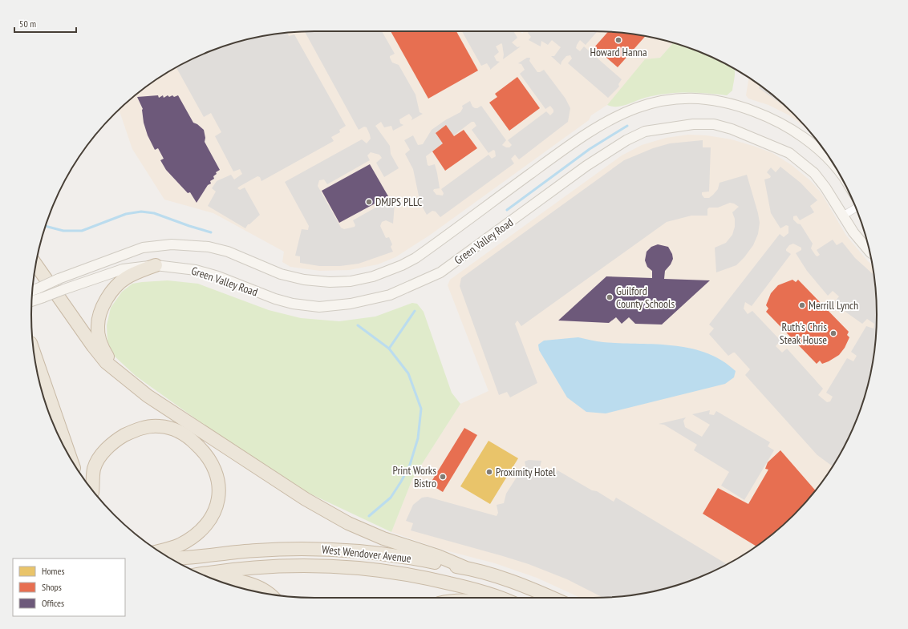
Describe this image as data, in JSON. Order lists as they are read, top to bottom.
{
  "streets": {
    "highway": ["West Wendover Avenue"],
    "main road": ["Green Valley Road"]
  },
  "places": [
    "Howard Hanna",
    "DMJPS PLLC",
    "Guilford County Schools",
    "Merrill Lynch",
    "Ruth's Chris Steak House",
    "Proximity Hotel",
    "Print Works Bistro"
  ],
  "legend": ["Homes", "Shops", "Offices"],
  "scale_bar": "50 m"
}
